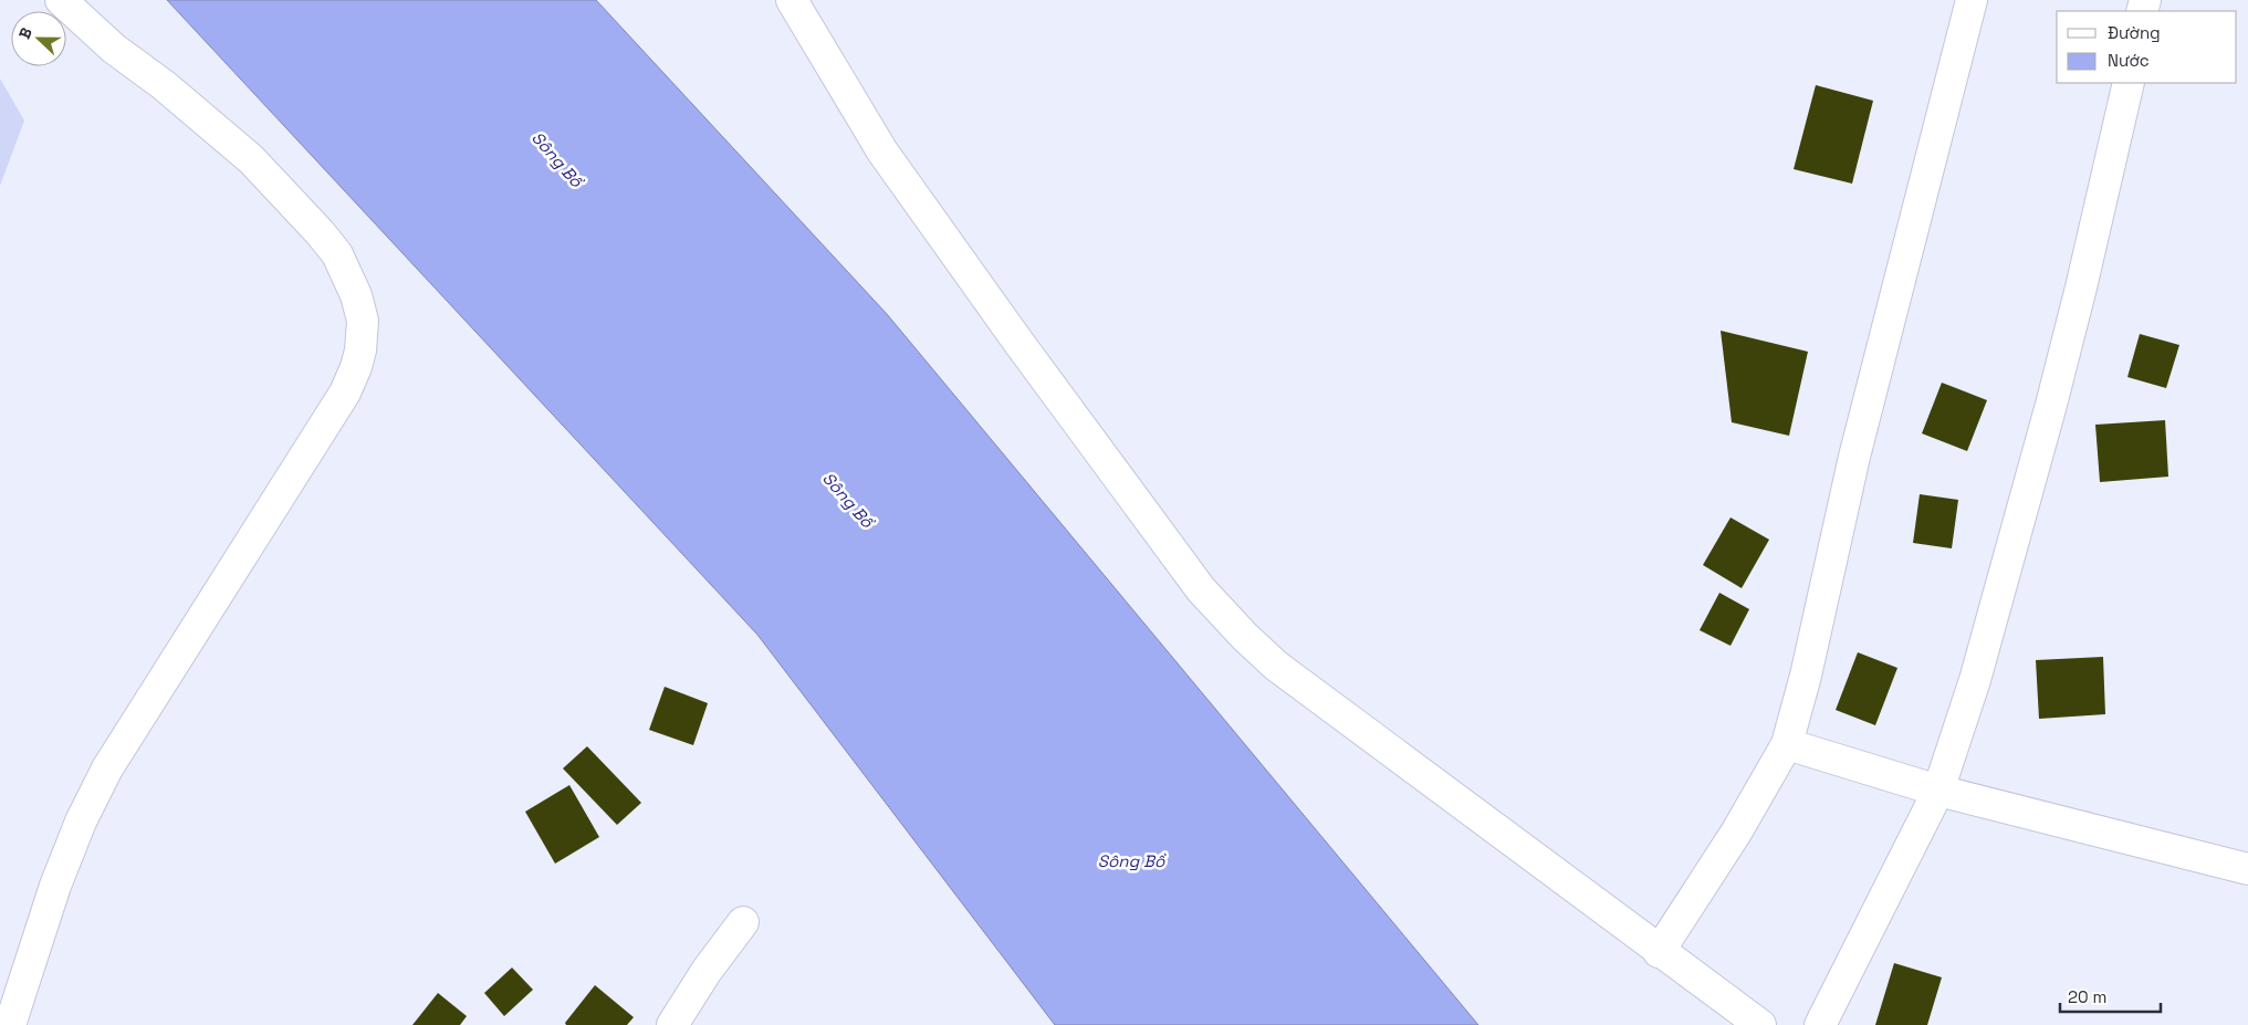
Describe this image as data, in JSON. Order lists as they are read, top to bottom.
{
  "water": ["Sông Bồ"],
  "legend": ["Đường", "Nước"],
  "scale_bar": "20 m",
  "north": "left"
}
